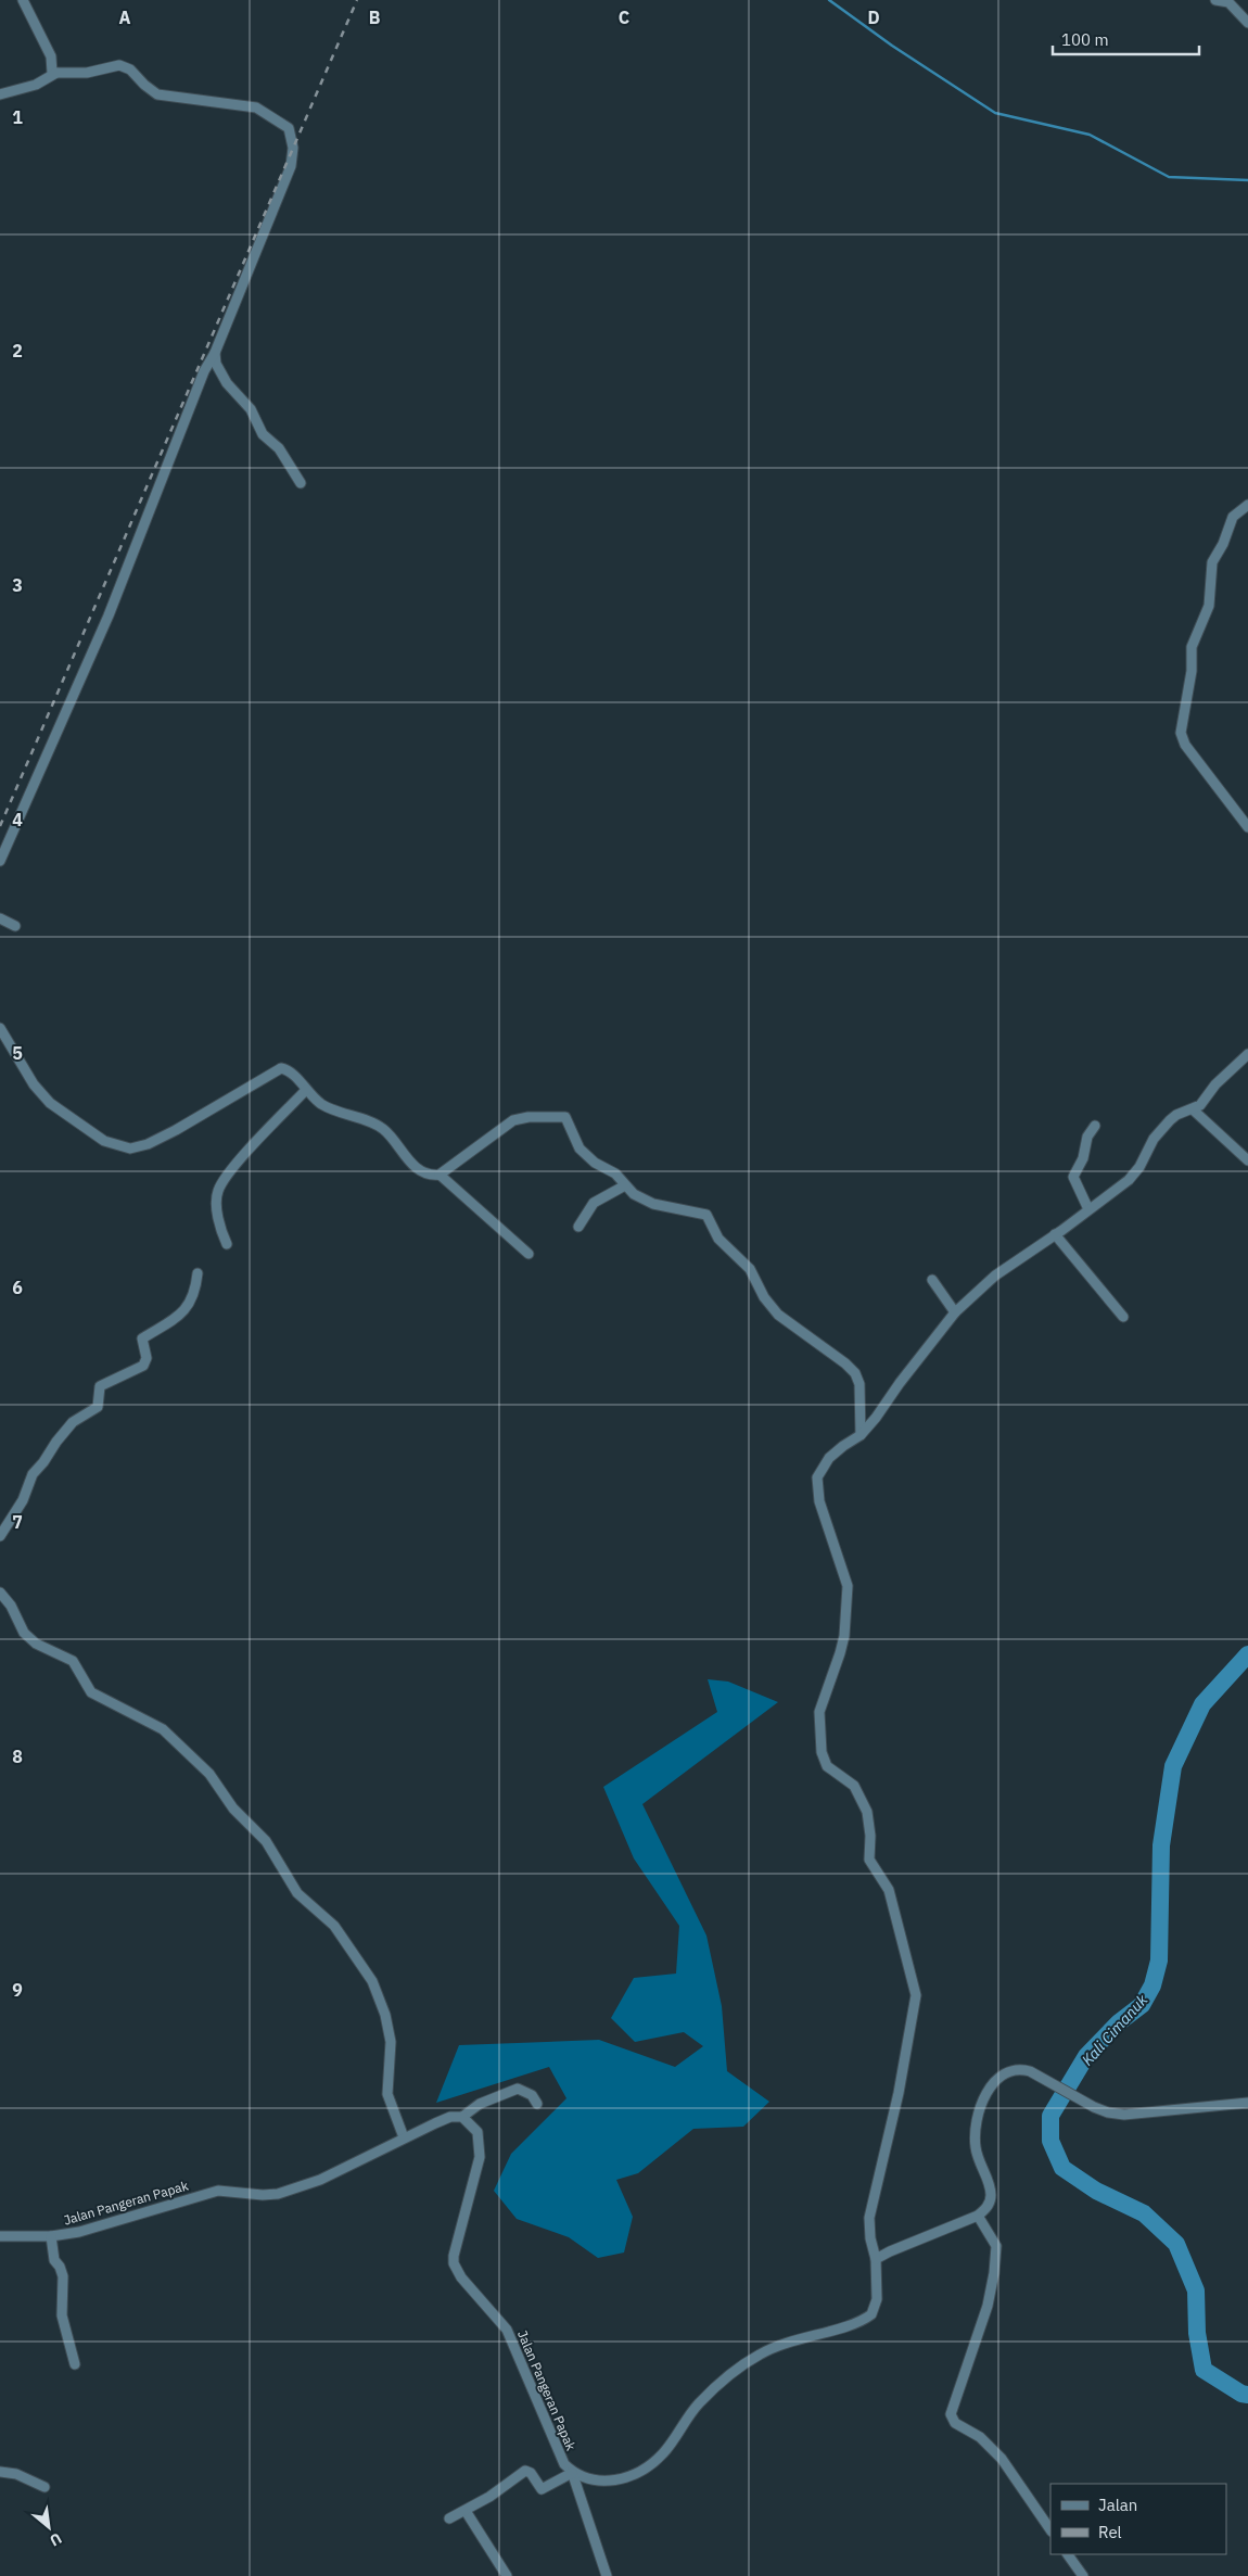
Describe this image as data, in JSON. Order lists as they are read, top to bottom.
{
  "streets": {
    "street": ["Jalan Pangeran Papak"]
  },
  "water": ["Kali Cimanuk"],
  "legend": ["Jalan", "Rel"],
  "scale_bar": "100 m",
  "north": "bottom right",
  "grid": {
    "columns": [
      "A",
      "B",
      "C",
      "D"
    ],
    "rows": [
      "1",
      "2",
      "3",
      "4",
      "5",
      "6",
      "7",
      "8",
      "9"
    ]
  }
}
